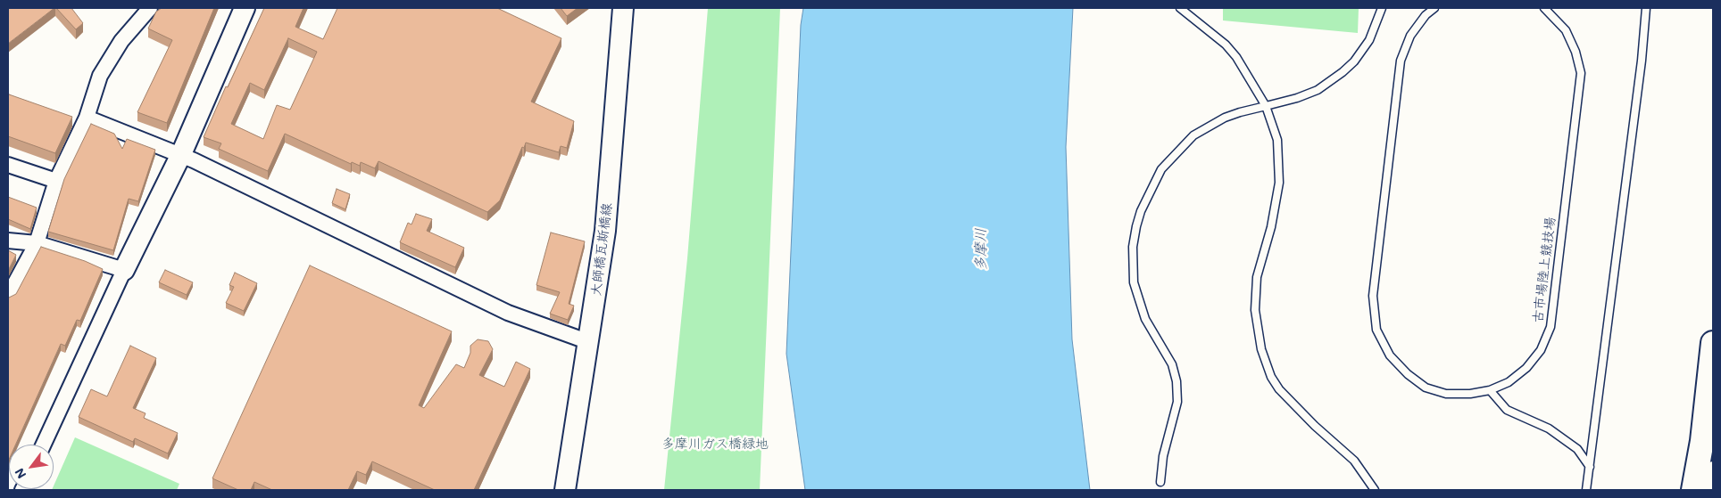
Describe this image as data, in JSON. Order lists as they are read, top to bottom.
{
  "streets": {
    "street": ["大師橋瓦斯橋線"],
    "lane": ["古市場陸上競技場"]
  },
  "water": ["多摩川"],
  "parks": ["多摩川ガス橋緑地"],
  "north": "bottom left"
}
